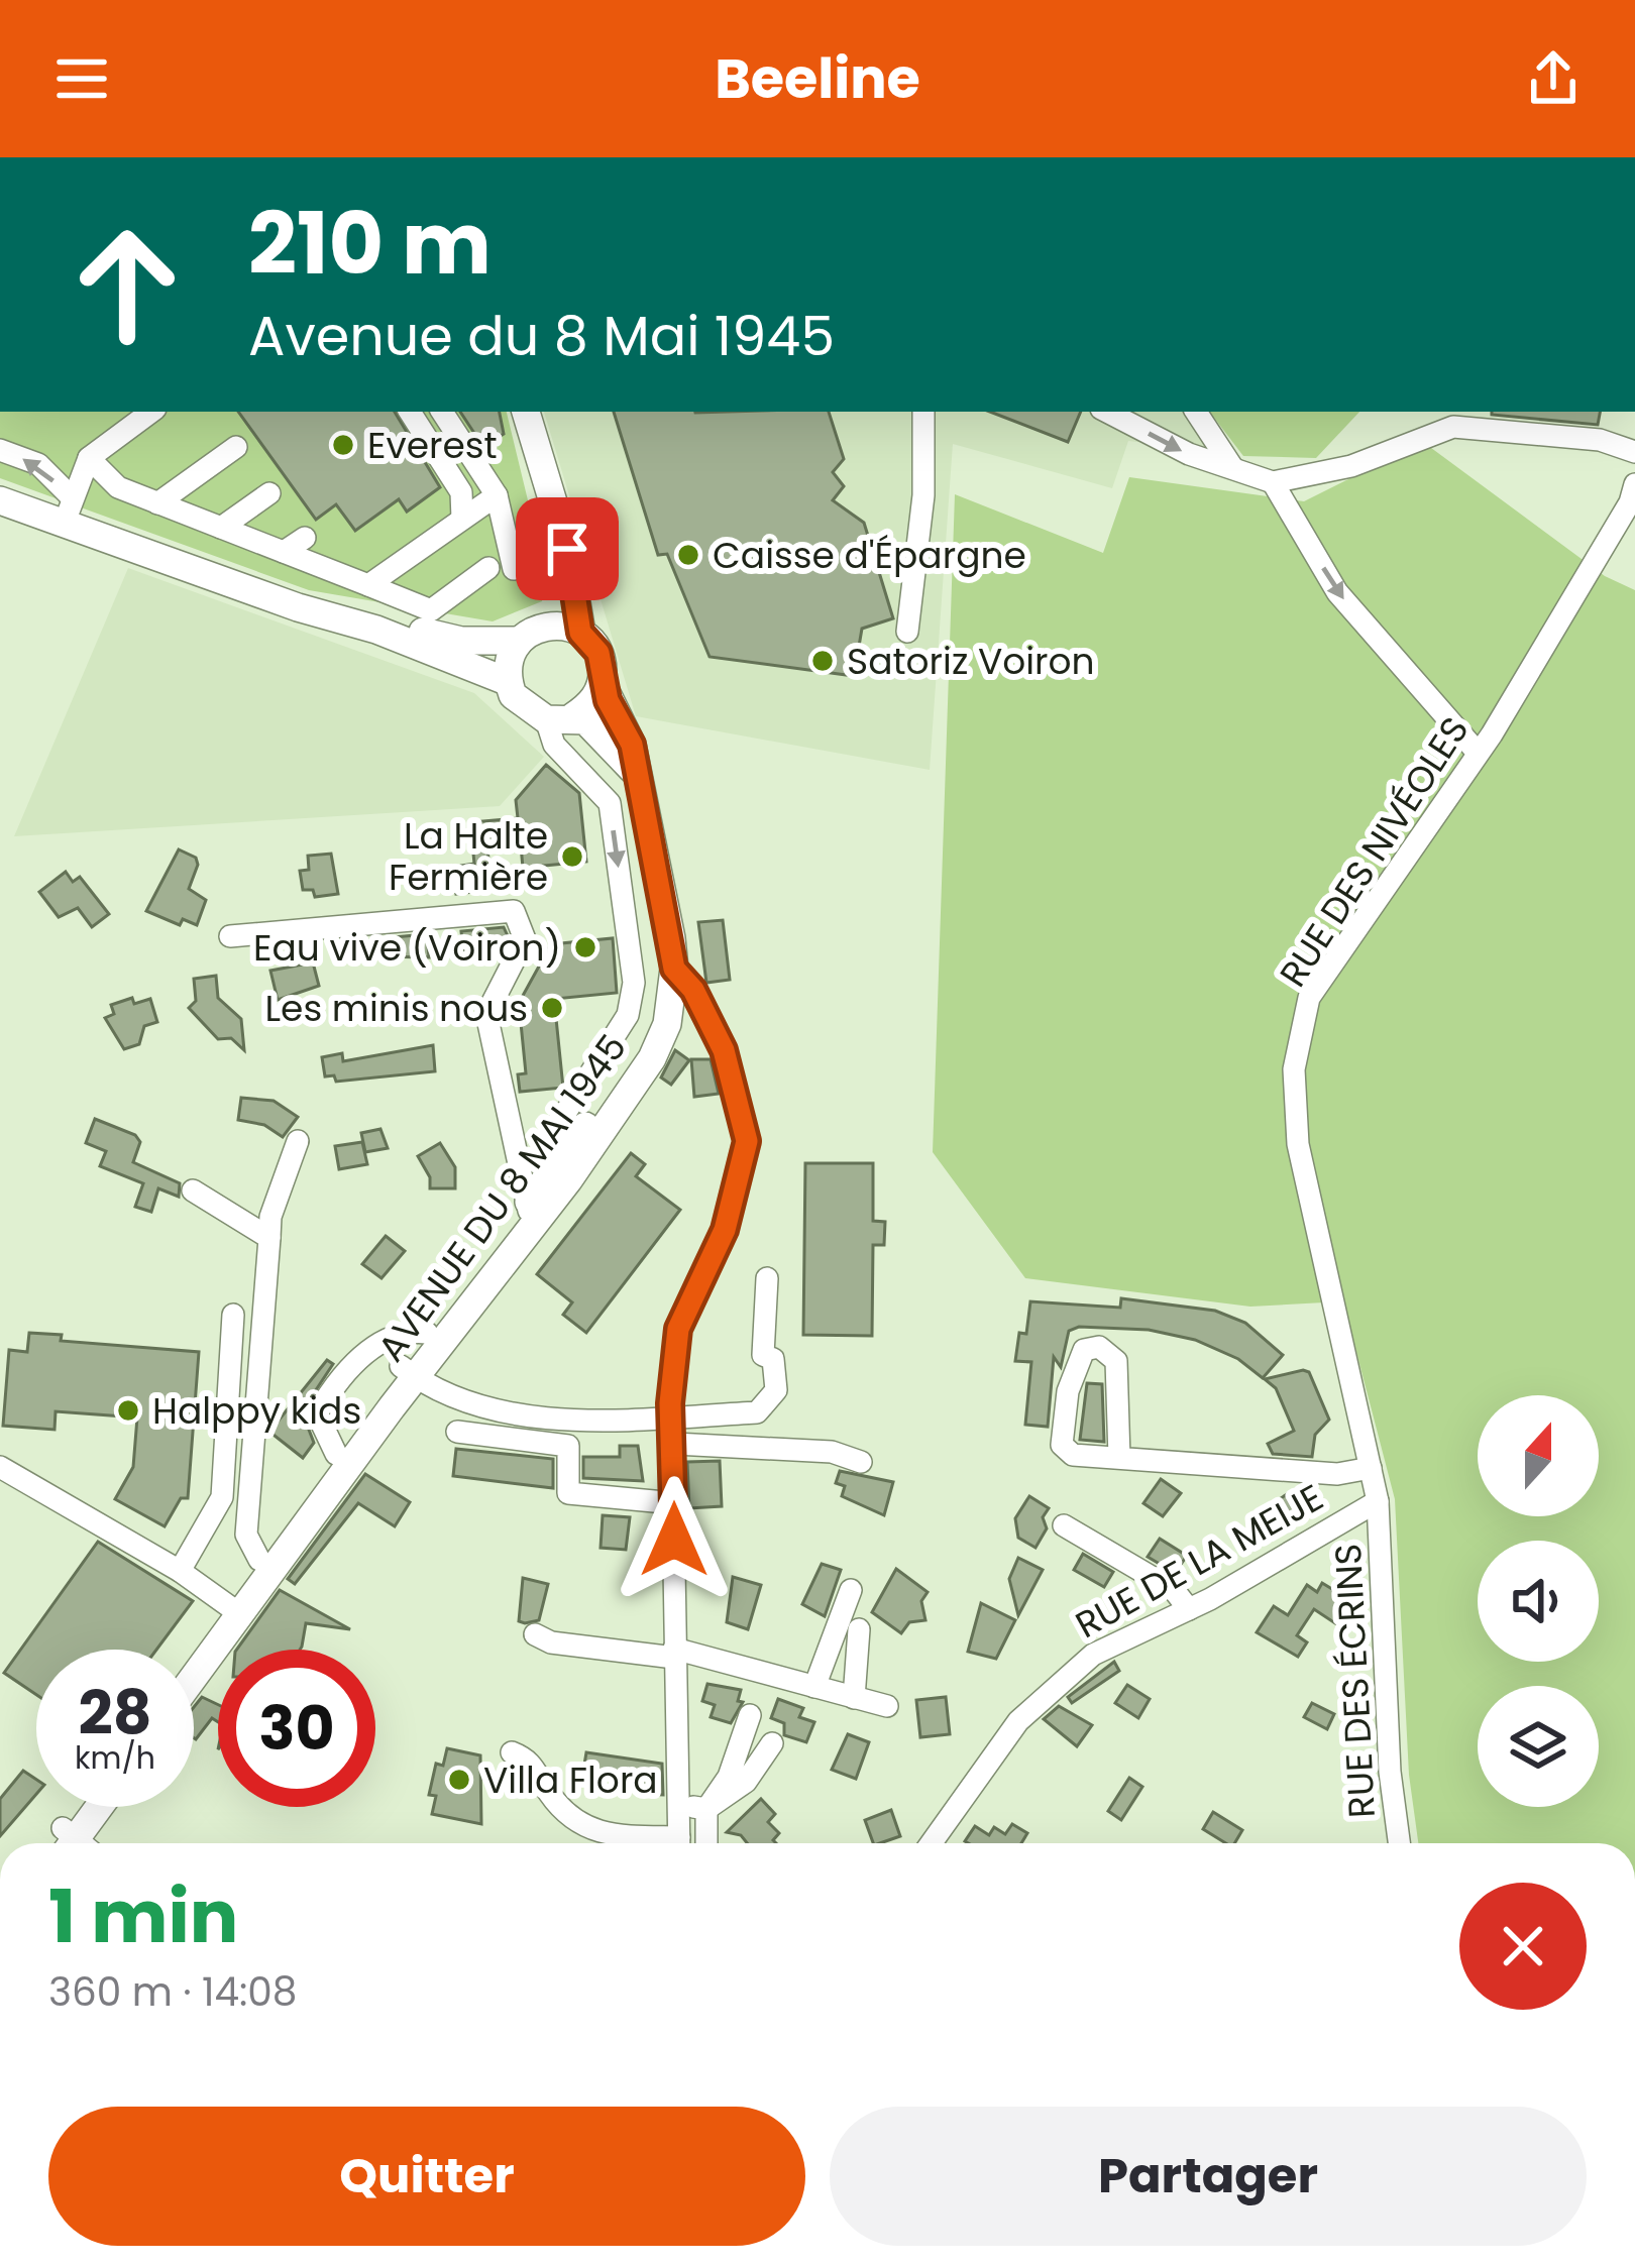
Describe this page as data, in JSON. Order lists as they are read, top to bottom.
{
  "streets": {
    "main road": ["AVENUE DU 8 MAI 1945"],
    "street": ["RUE DES NIVÉOLES", "RUE DE LA MEIJE", "RUE DES ÉCRINS"]
  },
  "crossings": [
    ["RUE DES NIVÉOLES", "RUE DE LA MEIJE"],
    ["RUE DES NIVÉOLES", "RUE DES ÉCRINS"],
    ["RUE DE LA MEIJE", "RUE DES ÉCRINS"]
  ],
  "places": [
    "Everest",
    "Caisse d'Épargne",
    "Satoriz Voiron",
    "La Halte Fermière",
    "Eau vive (Voiron)",
    "Les minis nous",
    "Halppy kids",
    "Villa Flora"
  ],
  "north": "top",
  "page": {
    "header": "Beeline",
    "turn": ["210 m", "Avenue du 8 Mai 1945"],
    "speed": "28 km/h",
    "limit": "30",
    "heading": ["1 min", "360 m · 14:08"],
    "buttons": ["Quitter", "Partager"]
  }
}
